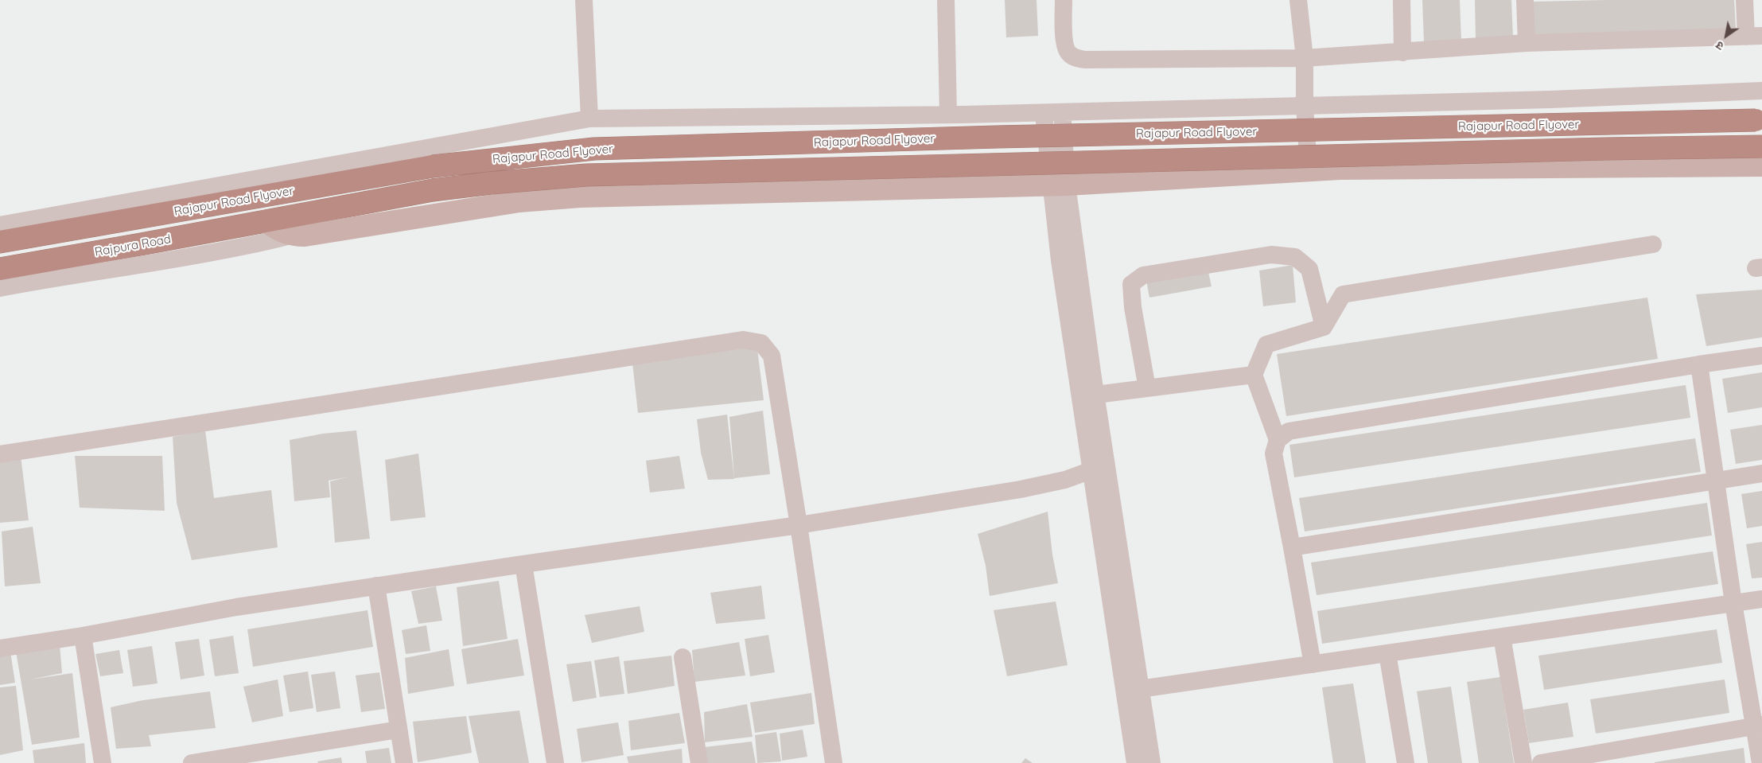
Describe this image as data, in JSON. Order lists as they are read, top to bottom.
{
  "streets": {
    "highway": ["Rajapur Road Flyover", "Rajpura Road"]
  },
  "crossings": [
    ["Rajapur Road Flyover", "Rajpura Road"]
  ],
  "north": "bottom left"
}
